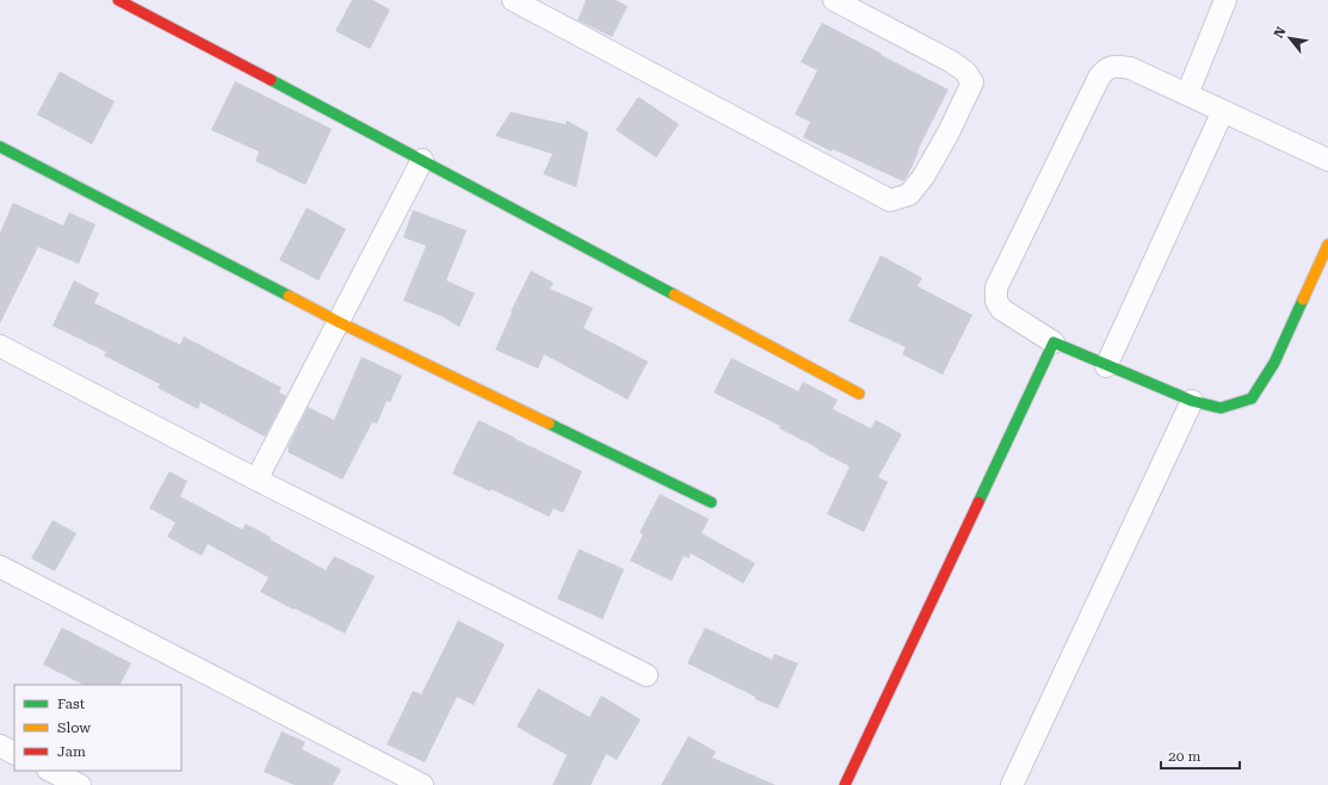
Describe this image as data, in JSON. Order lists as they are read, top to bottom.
{
  "legend": ["Fast", "Slow", "Jam"],
  "scale_bar": "20 m",
  "north": "top left"
}
